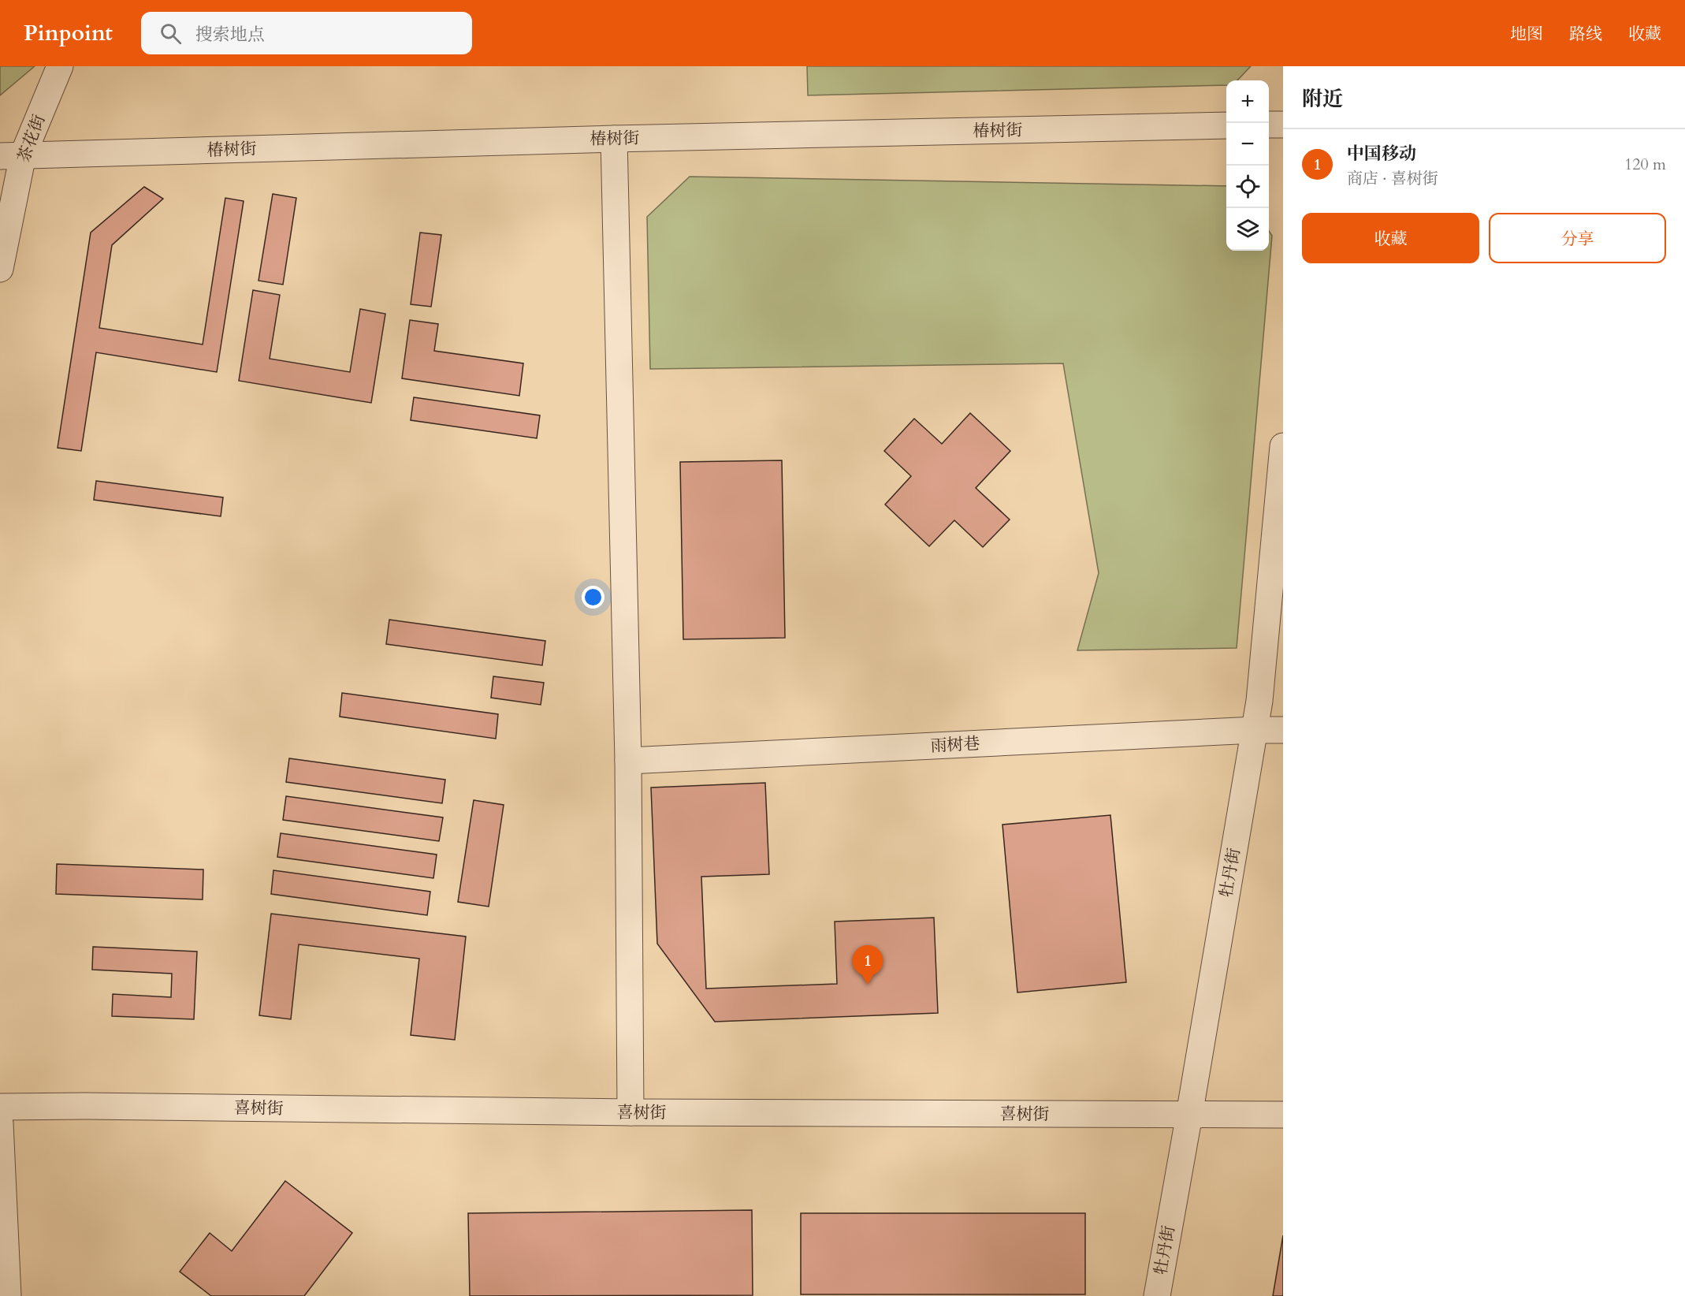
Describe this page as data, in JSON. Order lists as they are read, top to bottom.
{
  "streets": {
    "street": [
      "椿树街",
      "茶花街",
      "雨树巷",
      "牡丹街",
      "喜树街"
    ]
  },
  "crossings": [
    ["椿树街", "茶花街"],
    ["雨树巷", "牡丹街"],
    ["牡丹街", "喜树街"]
  ],
  "page": {
    "header": "Pinpoint",
    "search": "搜索地点",
    "nav": ["地图", "路线", "收藏"],
    "heading": "附近",
    "map_buttons": ["+", "−"],
    "list": [
      {
        "mark": "1",
        "name": "中国移动",
        "note": "商店 · 喜树街",
        "value": "120 m"
      }
    ],
    "buttons": ["收藏", "分享"],
    "pins": "1"
  }
}
